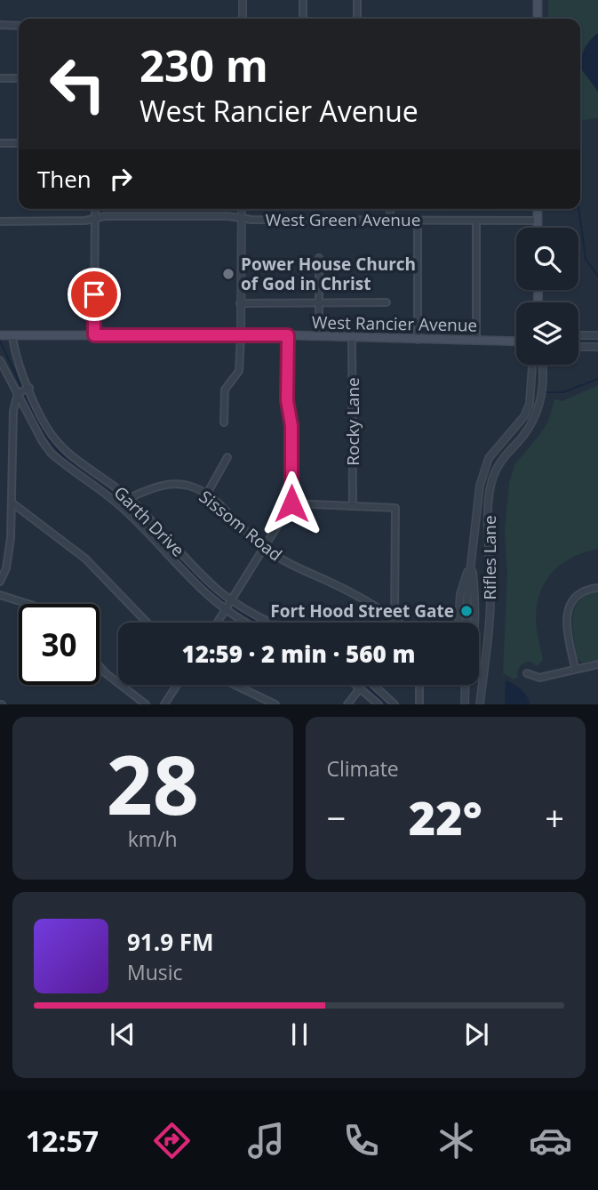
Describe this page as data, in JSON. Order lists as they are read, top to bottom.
{
  "streets": {
    "main road": ["West Rancier Avenue"],
    "street": [
      "West Green Avenue",
      "Rocky Lane",
      "Garth Drive",
      "Sissom Road",
      "Rifles Lane"
    ]
  },
  "crossings": [
    ["West Rancier Avenue", "Rocky Lane"],
    ["West Rancier Avenue", "Garth Drive"],
    ["Garth Drive", "Sissom Road"]
  ],
  "places": ["Power House Church of God in Christ", "Fort Hood Street Gate"],
  "page": {
    "turn": ["230 m", "West Rancier Avenue"],
    "then": "Then",
    "limit": "30",
    "trip": "12:59 · 2 min · 560 m",
    "tile": [
      ["28", "km/h"],
      "Climate"
    ],
    "heat": ["−", "22°", "+"],
    "song": ["91.9 FM", "Music"],
    "tabs": "12:57"
  }
}
